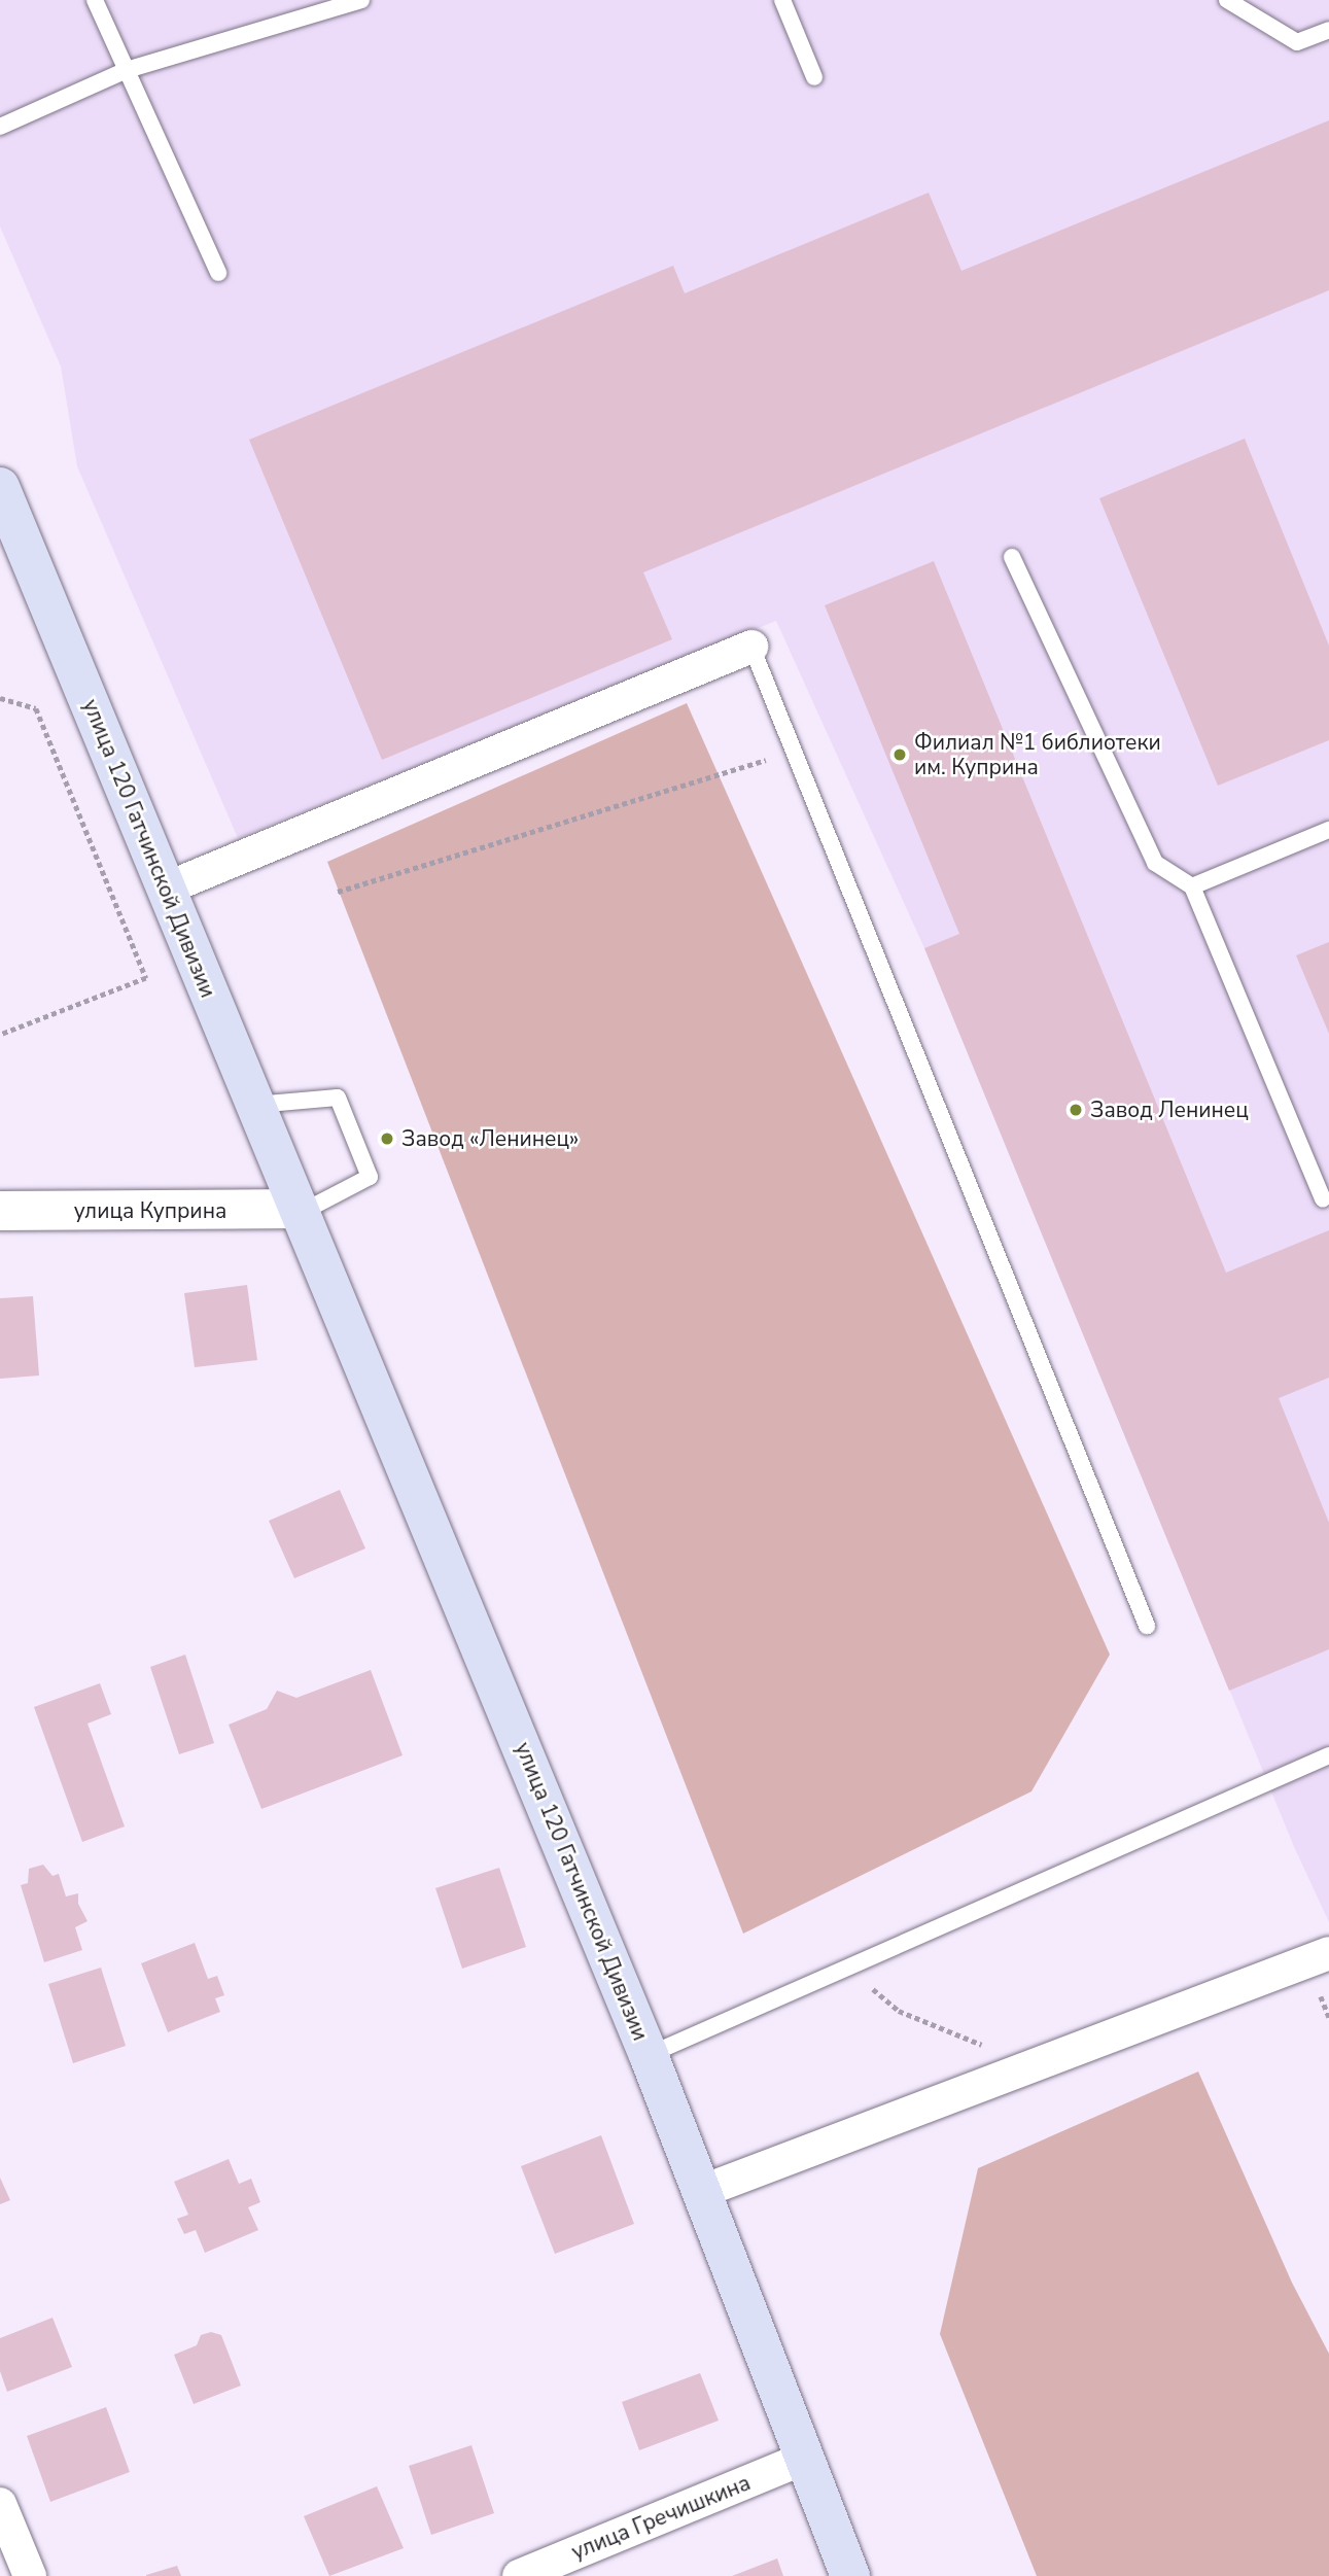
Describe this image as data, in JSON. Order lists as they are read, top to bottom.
{
  "streets": {
    "main road": ["улица 120 Гатчинской Дивизии"],
    "street": ["улица Куприна", "улица Гречишкина"]
  },
  "crossings": [
    ["улица 120 Гатчинской Дивизии", "улица Куприна"],
    ["улица 120 Гатчинской Дивизии", "улица Гречишкина"]
  ],
  "places": ["Филиал №1 библиотеки им. Куприна", "Завод Ленинец", "Завод «Ленинец»"]
}
